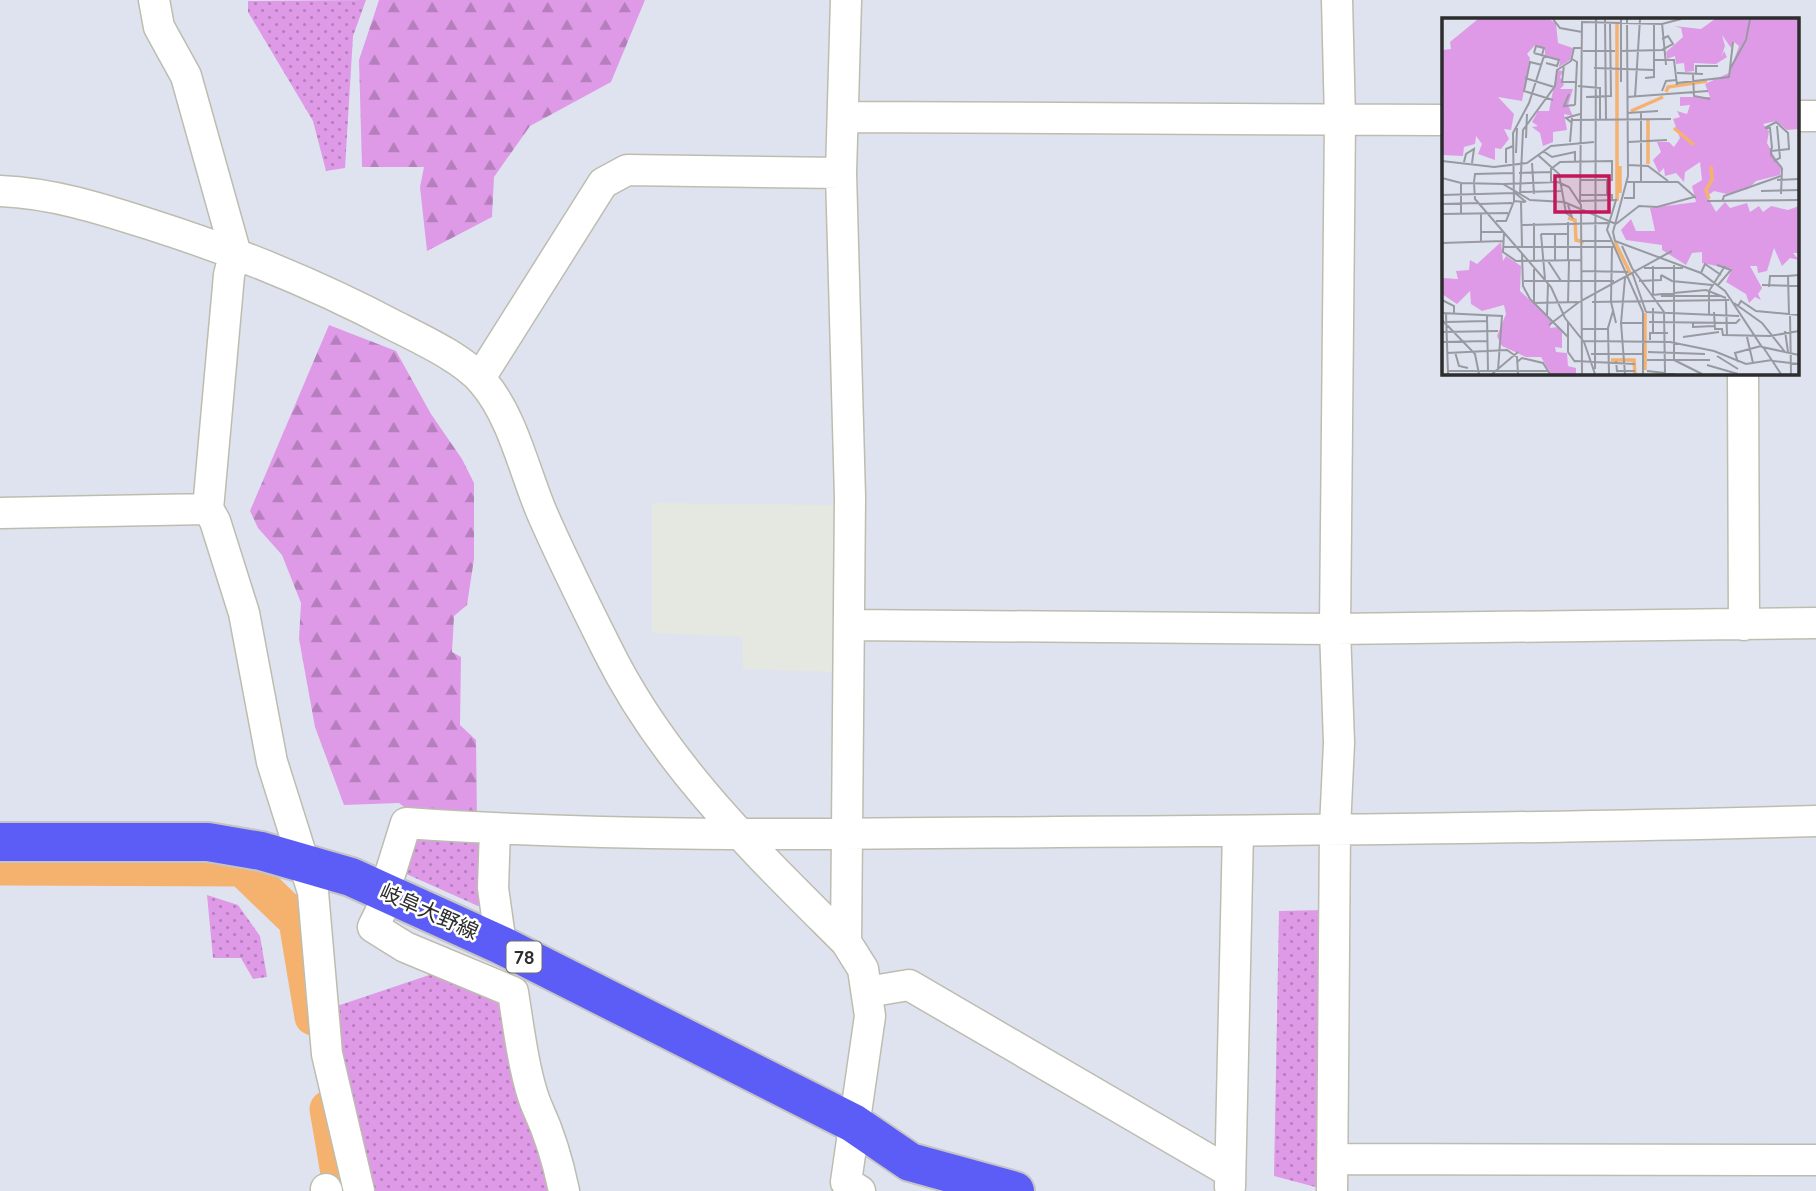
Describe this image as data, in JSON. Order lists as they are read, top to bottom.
{
  "streets": {
    "main road": ["岐阜大野線", "78"]
  }
}
